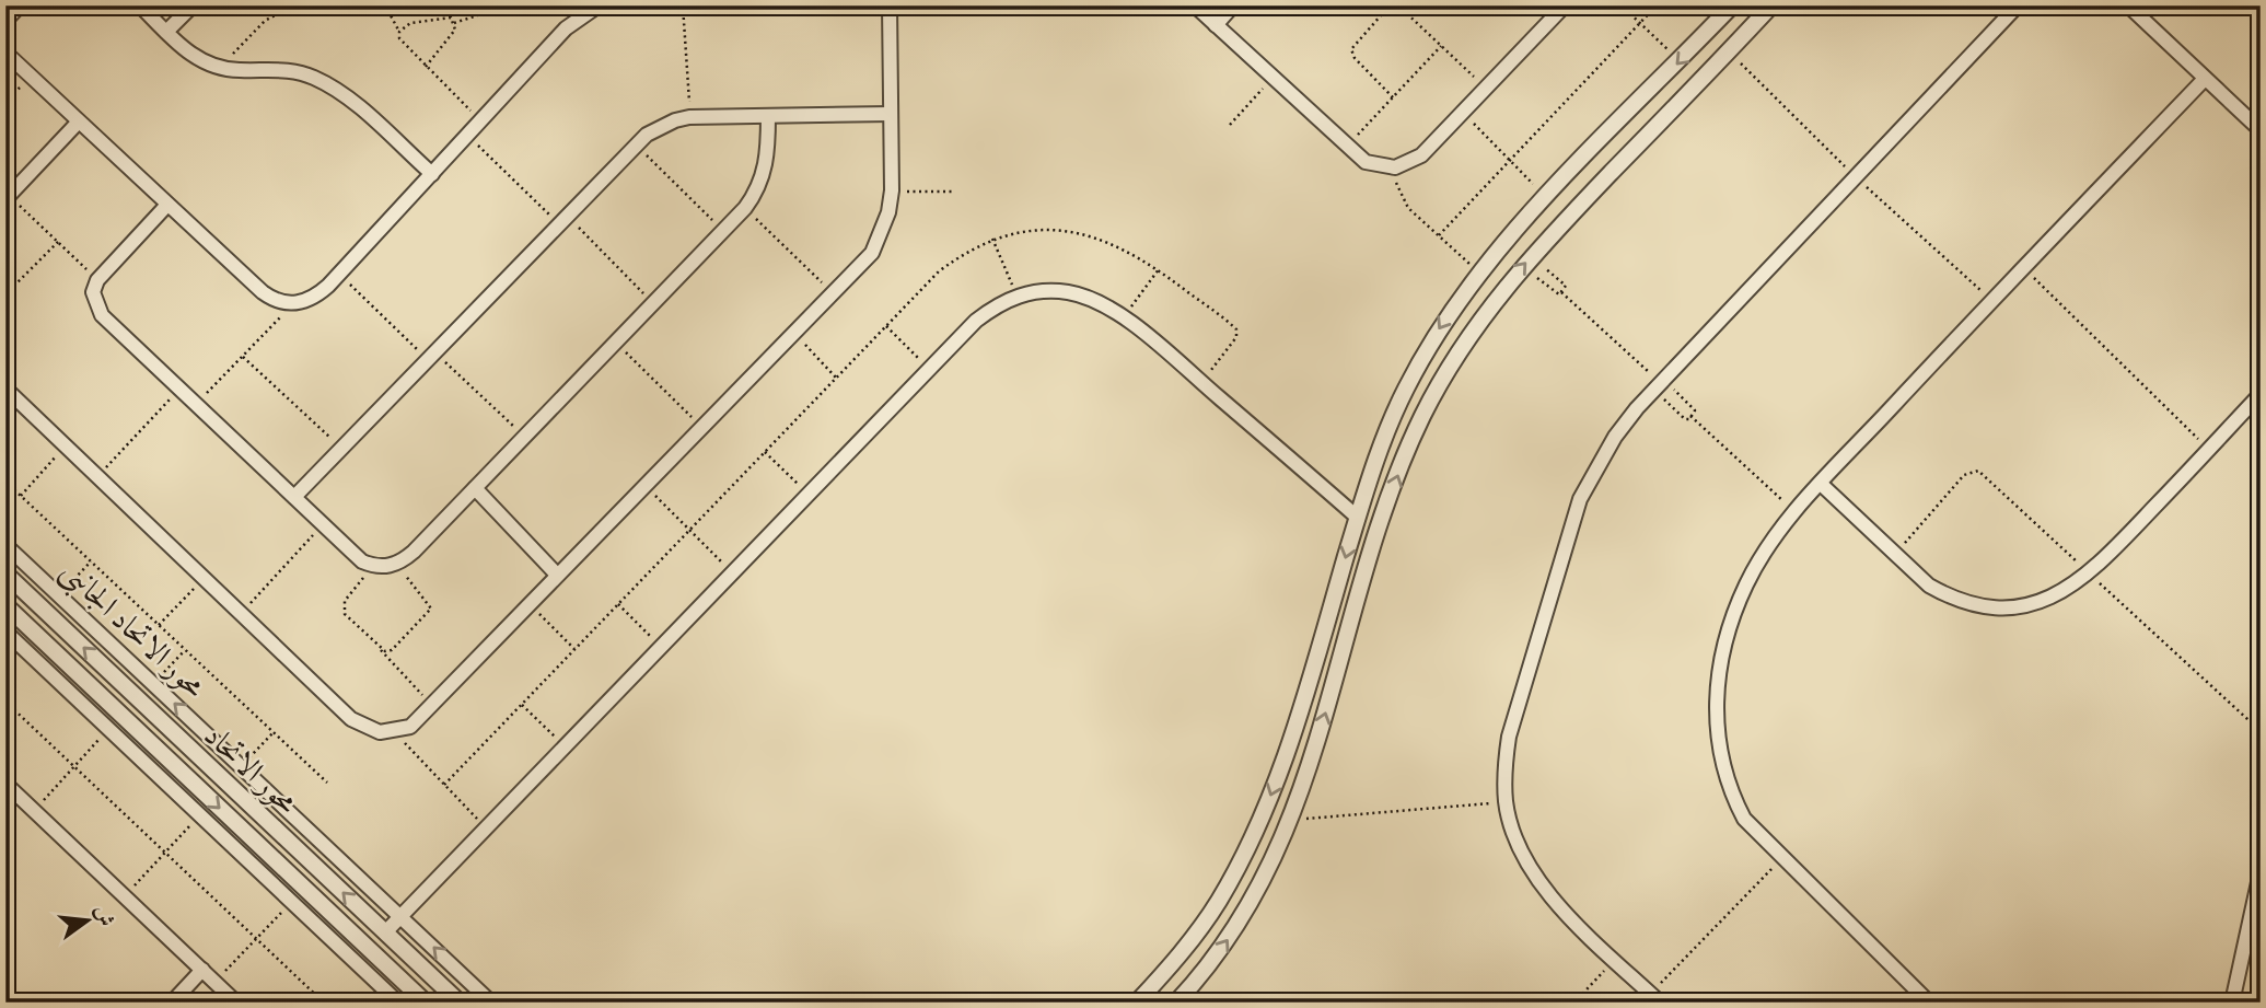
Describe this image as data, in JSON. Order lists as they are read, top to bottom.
{
  "streets": {
    "street": ["محور الاتحاد الجانبى", "محور الاتحاد"]
  },
  "north": "right"
}
